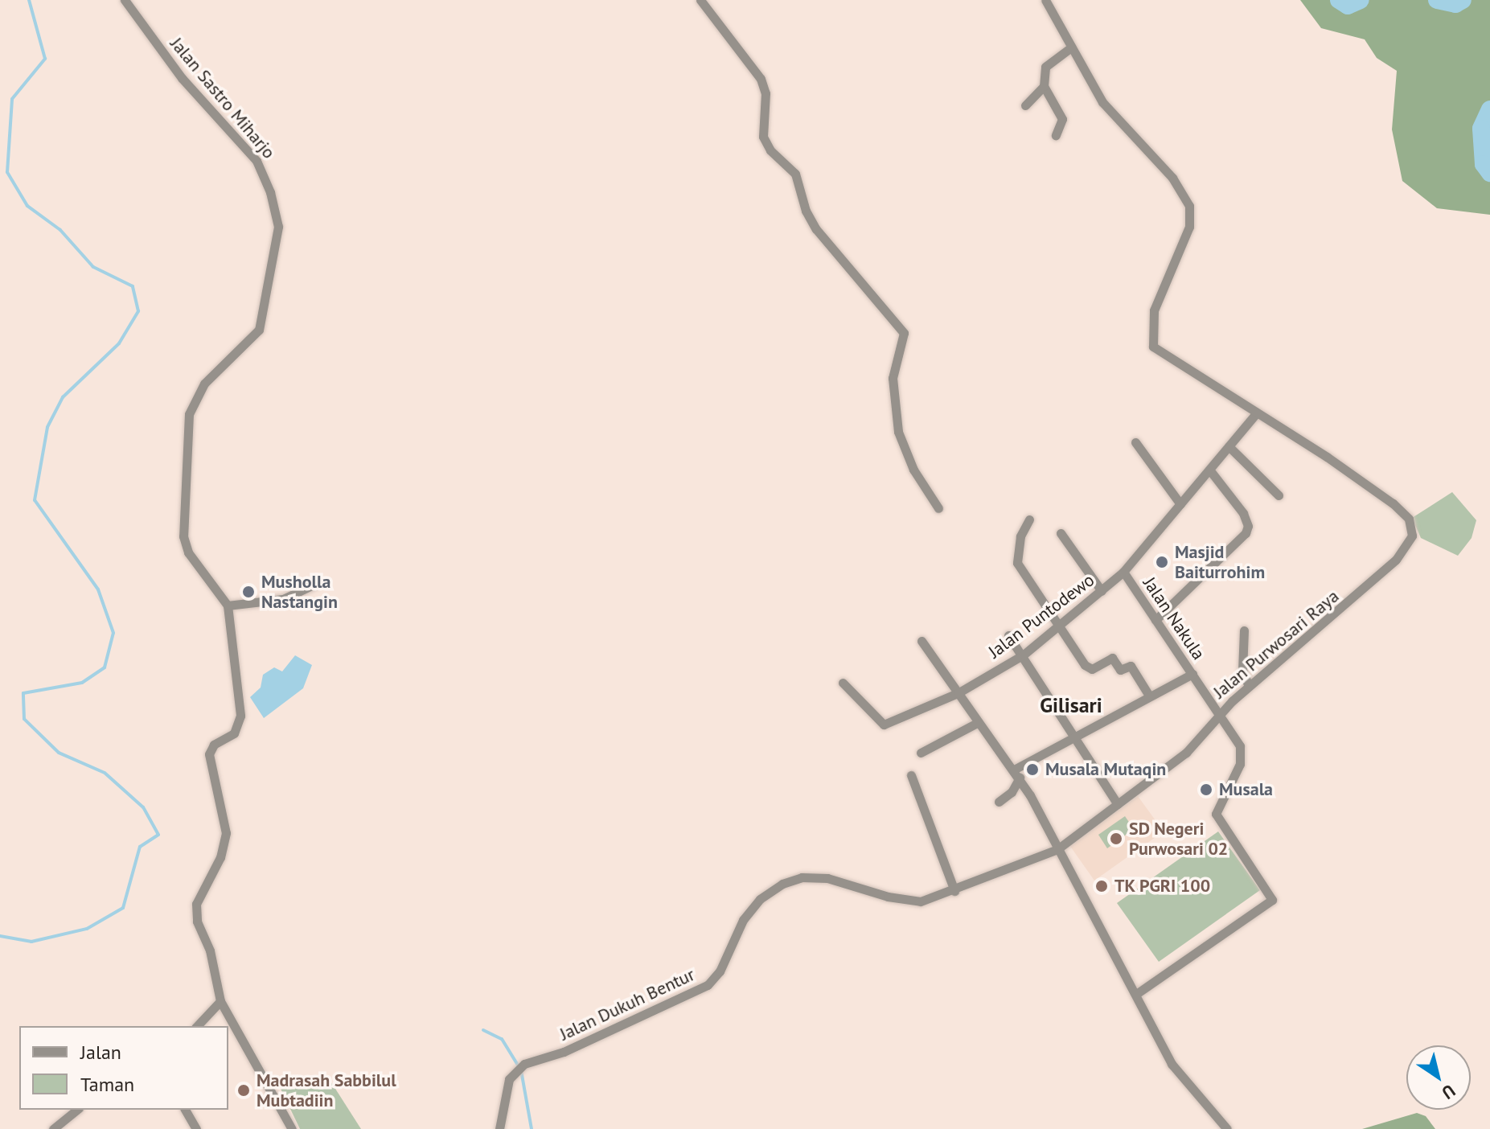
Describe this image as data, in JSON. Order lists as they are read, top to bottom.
{
  "streets": {
    "street": [
      "Jalan Sastro Miharjo",
      "Jalan Puntodewo",
      "Jalan Nakula",
      "Jalan Purwosari Raya",
      "Jalan Dukuh Bentur"
    ]
  },
  "crossings": [
    ["Jalan Puntodewo", "Jalan Nakula"],
    ["Jalan Puntodewo", "Jalan Purwosari Raya"],
    ["Jalan Nakula", "Jalan Purwosari Raya"],
    ["Jalan Purwosari Raya", "Jalan Dukuh Bentur"]
  ],
  "districts": ["Gilisari"],
  "places": [
    "Masjid Baiturrohim",
    "Musholla Nastangin",
    "Musala Mutaqin",
    "Musala",
    "SD Negeri Purwosari 02",
    "TK PGRI 100",
    "Madrasah Sabbilul Mubtadiin"
  ],
  "legend": ["Jalan", "Taman"],
  "north": "bottom right"
}
